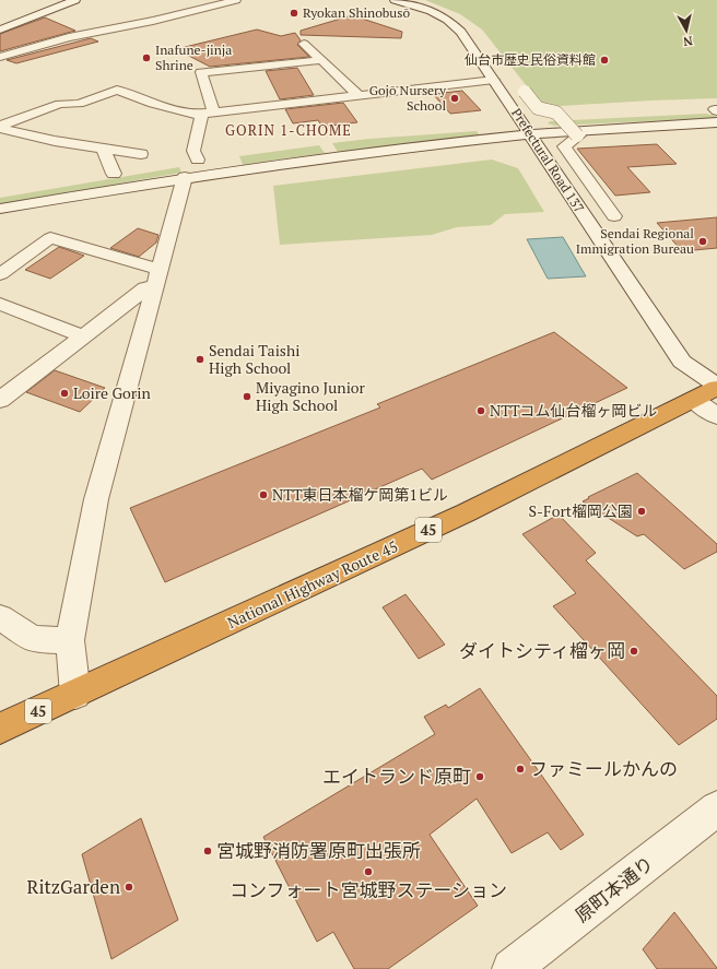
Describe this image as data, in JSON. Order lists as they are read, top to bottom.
{
  "streets": {
    "highway": ["45", "National Highway Route 45"],
    "street": ["Prefectural Road 137", "原町本通り"]
  },
  "crossings": [
    ["Prefectural Road 137", "National Highway Route 45"]
  ],
  "districts": ["GORIN 1-CHOME"],
  "places": [
    "Ryokan Shinobusō",
    "Inafune-jinja Shrine",
    "仙台市歴史民俗資料館",
    "Gojō Nursery School",
    "Sendai Regional Immigration Bureau",
    "Sendai Taishi High School",
    "Loire Gorin",
    "Miyagino Junior High School",
    "NTTコム仙台榴ヶ岡ビル",
    "NTT東日本榴ケ岡第1ビル",
    "S-Fort榴岡公園",
    "ダイトシティ榴ヶ岡",
    "ファミールかんの",
    "エイトランド原町",
    "宮城野消防署原町出張所",
    "コンフォート宮城野ステーション",
    "RitzGarden"
  ],
  "north": "bottom"
}
